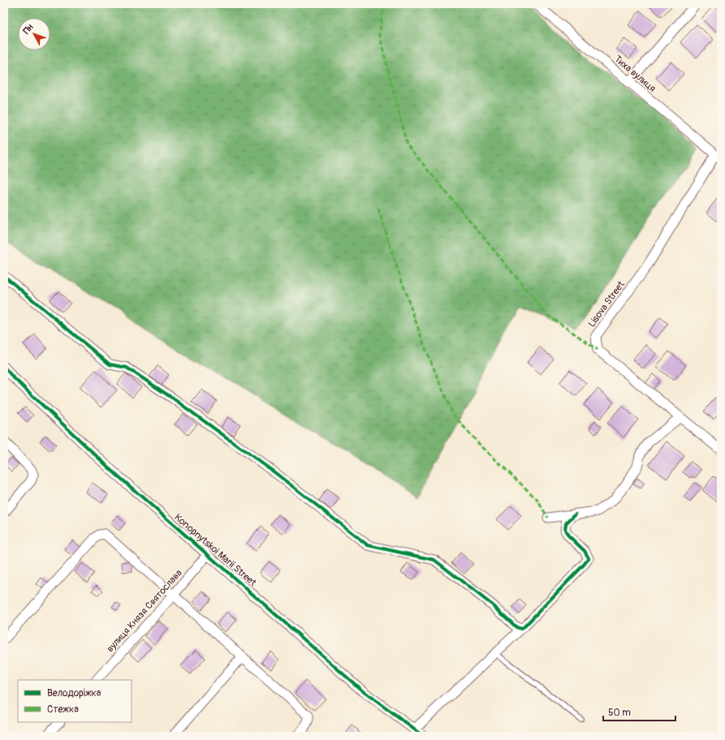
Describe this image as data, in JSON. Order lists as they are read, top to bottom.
{
  "streets": {
    "street": [
      "Тиха вулиця",
      "Lisova Street",
      "Konopnytskoi Marii Street",
      "вулиця Князя Святослава"
    ]
  },
  "crossings": [
    ["Тиха вулиця", "Lisova Street"],
    ["Konopnytskoi Marii Street", "вулиця Князя Святослава"]
  ],
  "legend": ["Велодоріжка", "Стежка"],
  "scale_bar": "50 m",
  "north": "top left"
}
